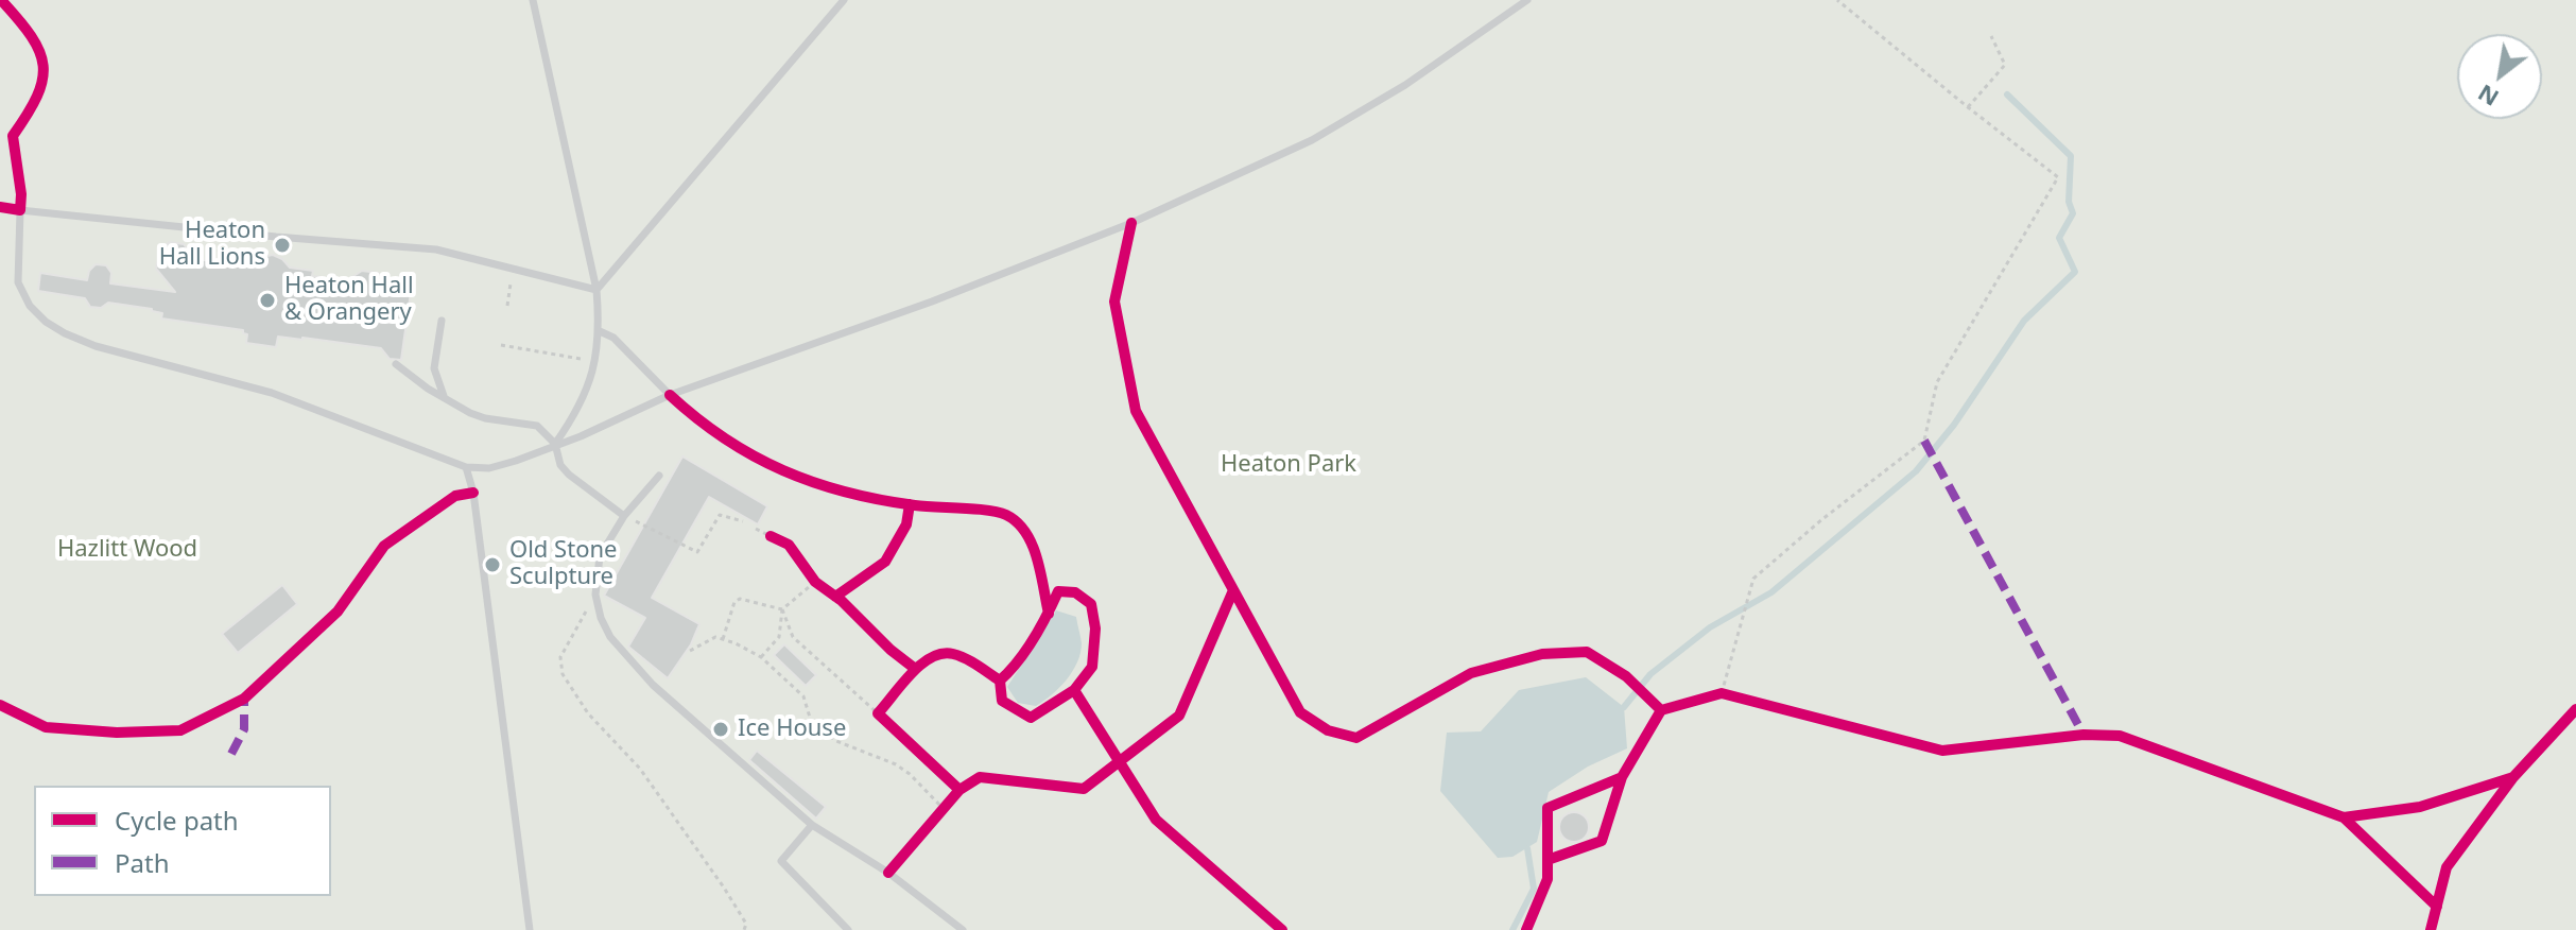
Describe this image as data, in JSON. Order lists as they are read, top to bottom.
{
  "parks": ["Heaton Park", "Hazlitt Wood"],
  "places": [
    "Heaton Hall Lions",
    "Heaton Hall & Orangery",
    "Old Stone Sculpture",
    "Ice House"
  ],
  "legend": ["Cycle path", "Path"],
  "north": "bottom left"
}
